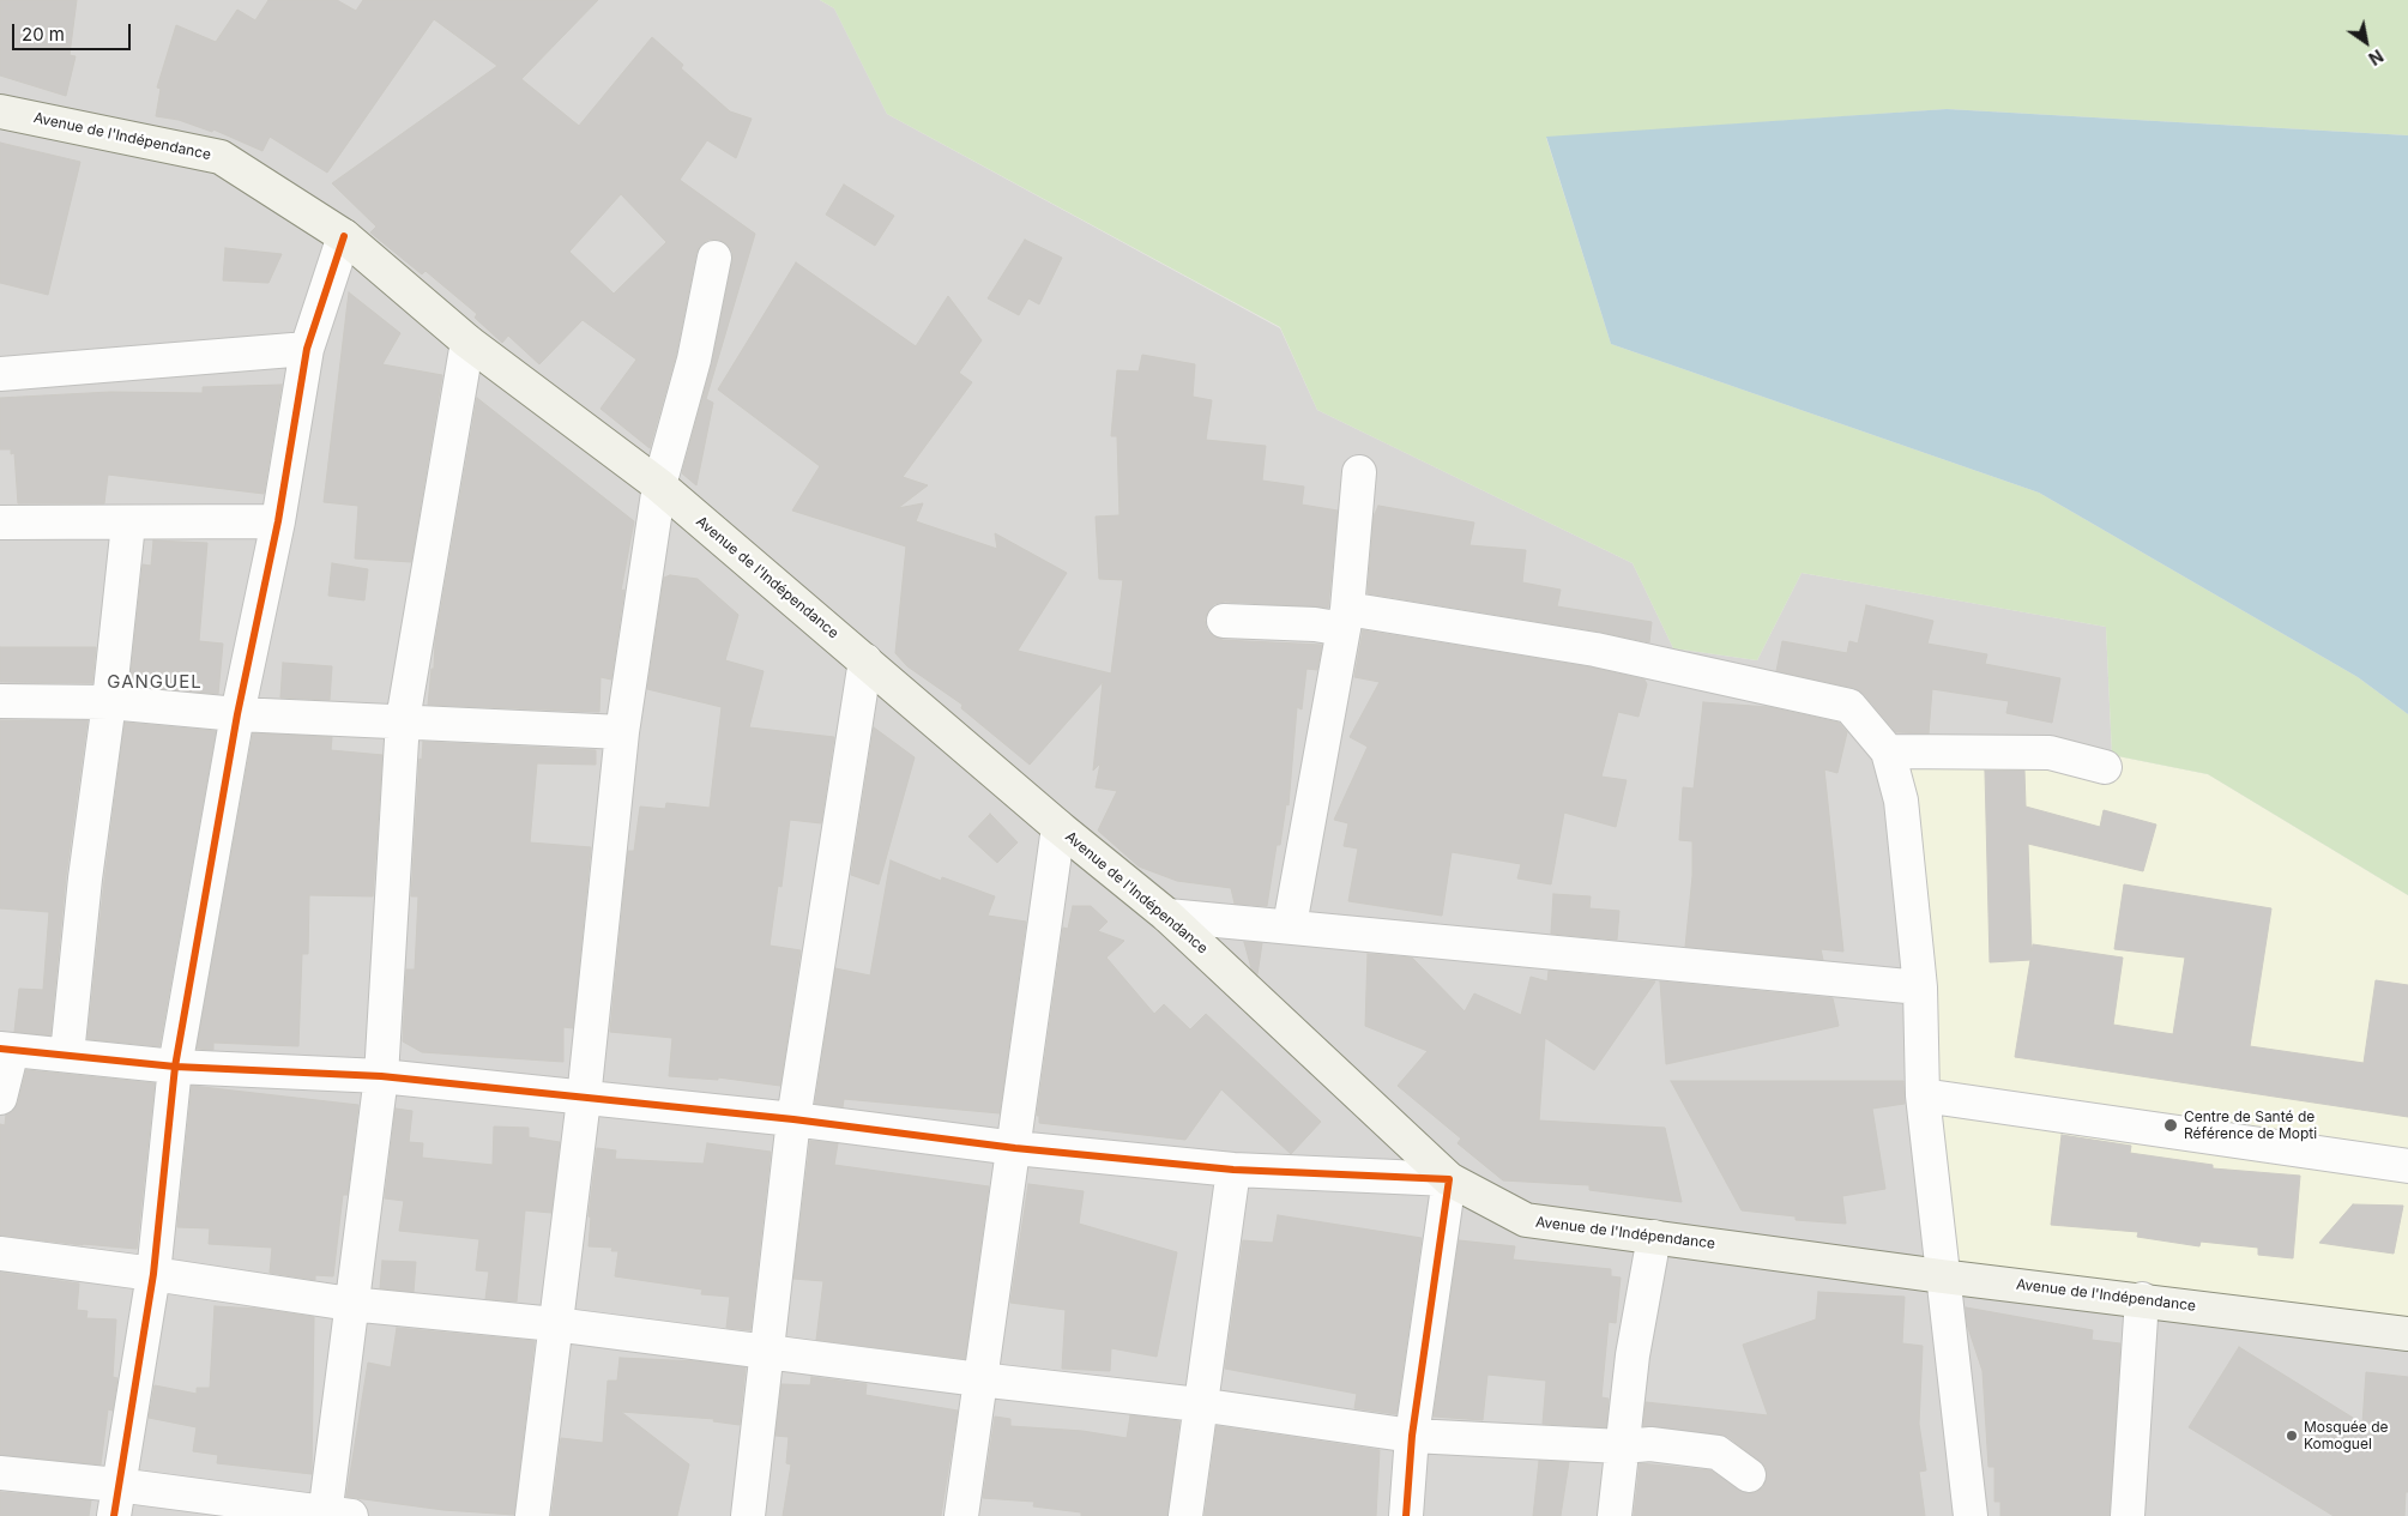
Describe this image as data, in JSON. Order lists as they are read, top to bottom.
{
  "streets": {
    "main road": ["Avenue de l'Indépendance"]
  },
  "districts": ["GANGUEL"],
  "places": ["Centre de Santé de Référence de Mopti", "Mosquée de Komoguel"],
  "scale_bar": "20 m",
  "north": "bottom right"
}
